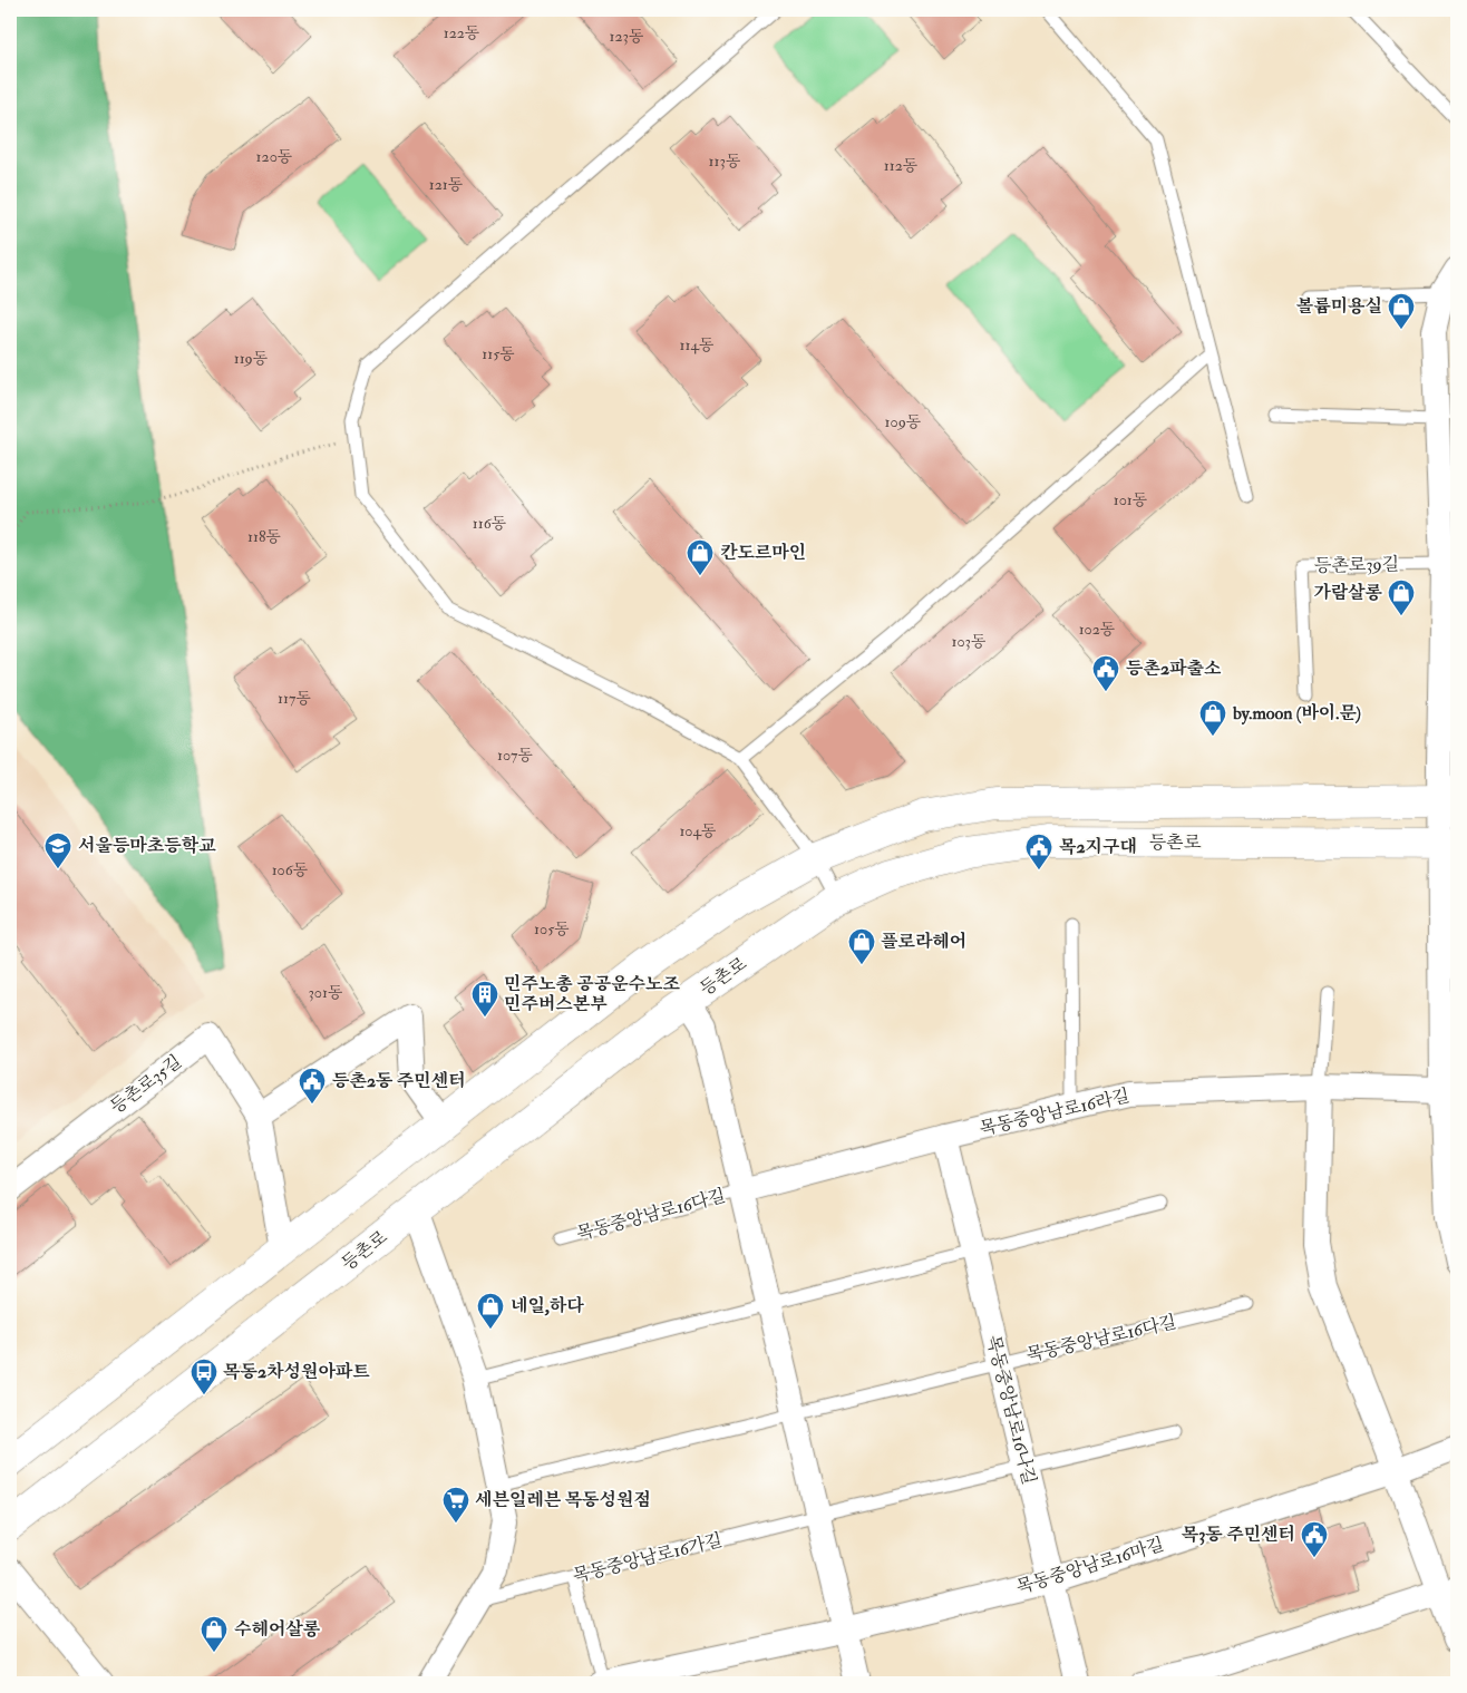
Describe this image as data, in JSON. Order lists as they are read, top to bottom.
{
  "streets": {
    "main road": ["등촌로"],
    "street": [
      "등촌로35길",
      "목동중앙남로16라길",
      "목동중앙남로16다길",
      "목동중앙남로16나길",
      "목동중앙남로16마길"
    ],
    "lane": ["등촌로39길", "목동중앙남로16가길"]
  },
  "crossings": [
    ["등촌로", "목동중앙남로16다길"],
    ["목동중앙남로16라길", "목동중앙남로16다길"],
    ["목동중앙남로16라길", "목동중앙남로16나길"],
    ["목동중앙남로16다길", "목동중앙남로16나길"],
    ["목동중앙남로16다길", "목동중앙남로16가길"],
    ["목동중앙남로16다길", "목동중앙남로16마길"],
    ["목동중앙남로16나길", "목동중앙남로16마길"]
  ],
  "places": {
    "shop": [
      "볼륨미용실",
      "칸도르마인",
      "가람살롱",
      "by.moon (바이.문)",
      "플로라헤어",
      "네일,하다",
      "수헤어살롱"
    ],
    "public building": [
      "등촌2파출소",
      "목2지구대",
      "등촌2동 주민센터",
      "목3동 주민센터"
    ],
    "school or university": ["서울등마초등학교"],
    "building": ["민주노총 공공운수노조 민주버스본부"],
    "bus stop": ["목동2차성원아파트"],
    "supermarket": ["세븐일레븐 목동성원점"]
  },
  "house_numbers": [
    "122동",
    "123동",
    "120동",
    "113동",
    "112동",
    "121동",
    "114동",
    "115동",
    "119동",
    "109동",
    "101동",
    "116동",
    "118동",
    "102동",
    "103동",
    "117동",
    "107동",
    "104동",
    "106동",
    "105동",
    "301동"
  ]
}
